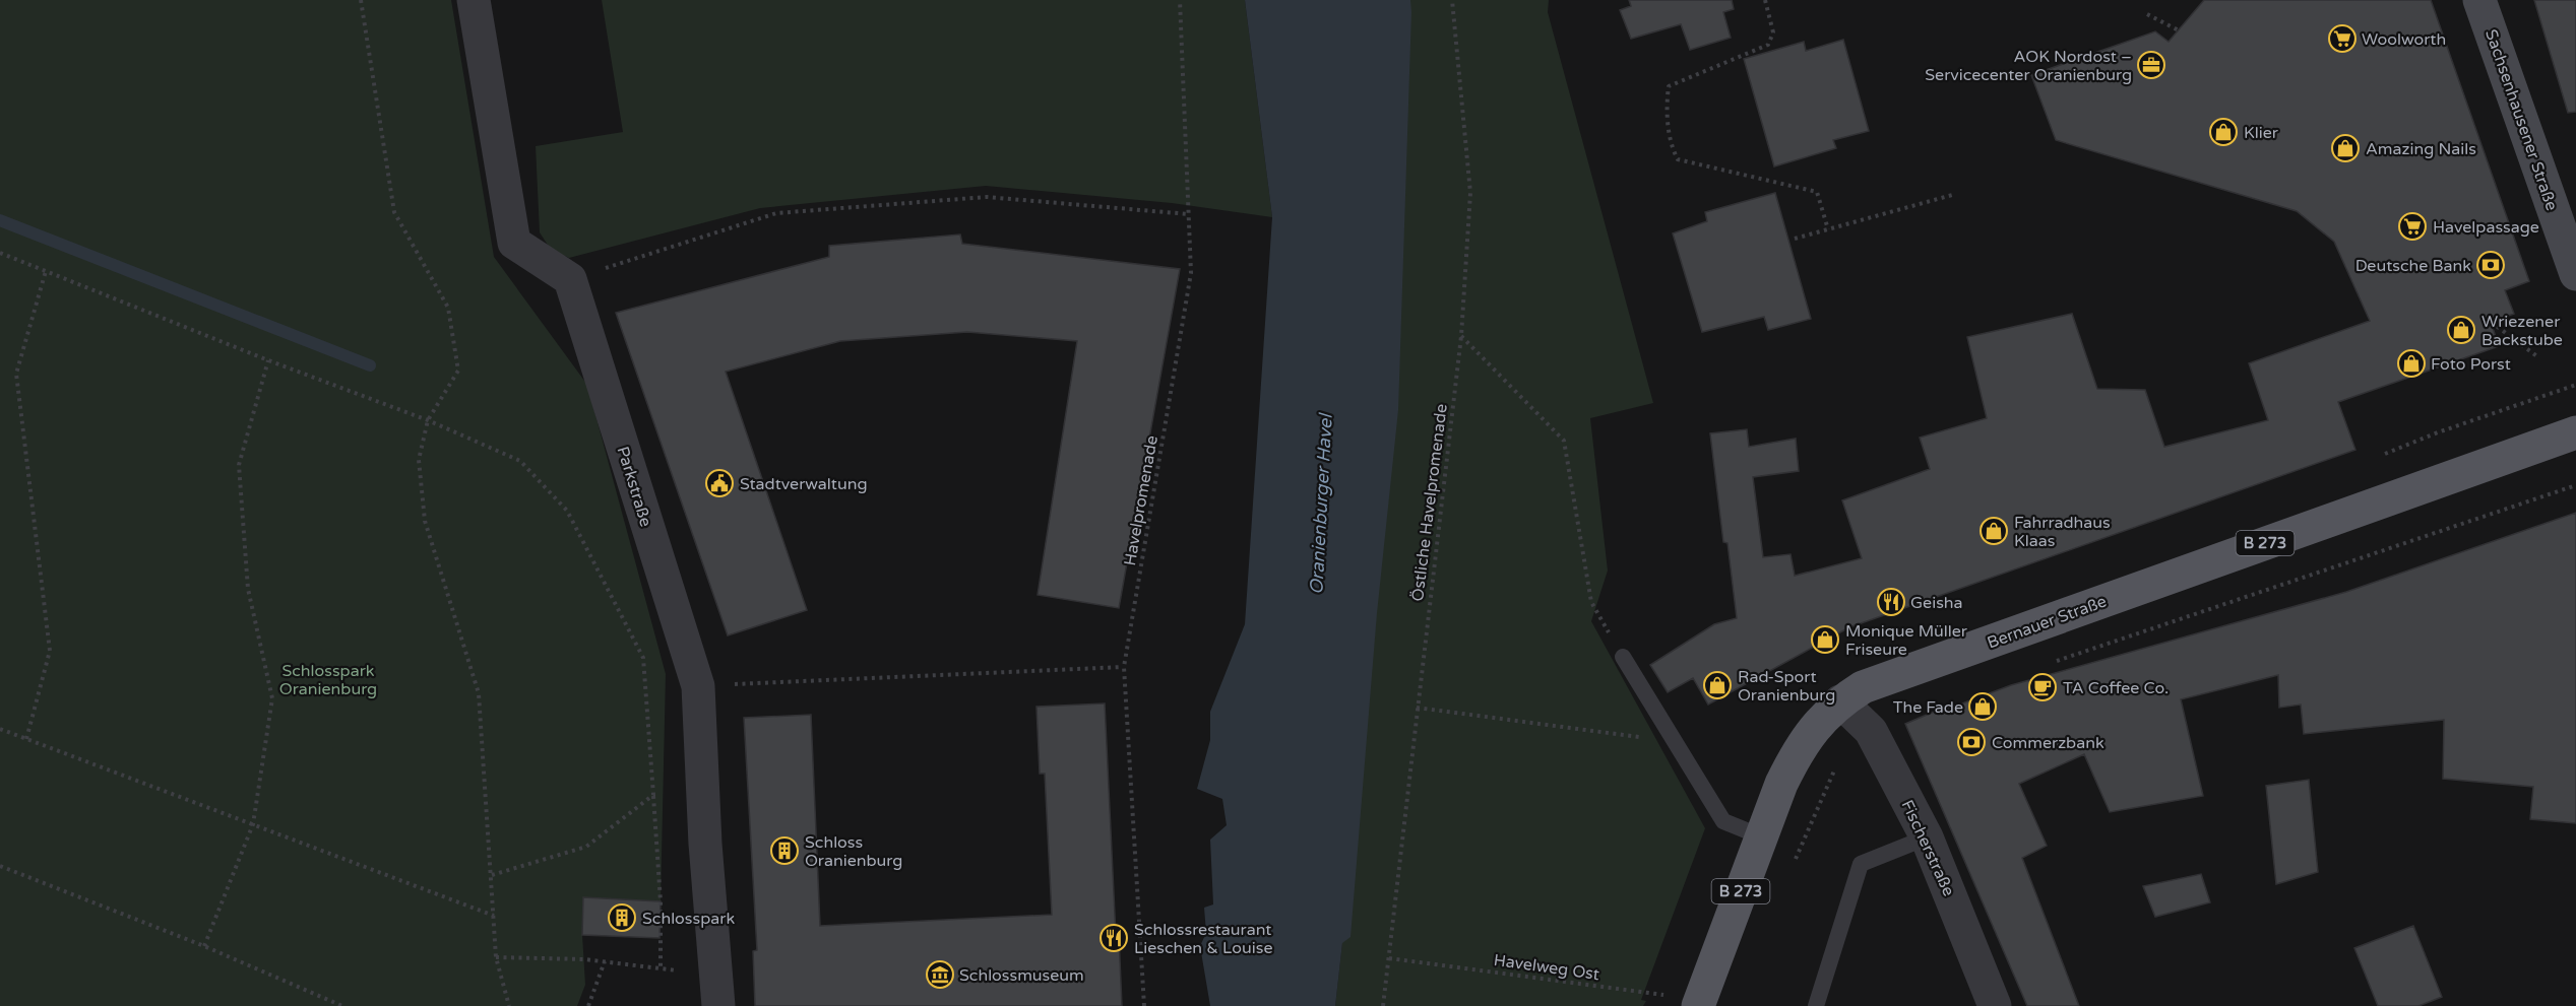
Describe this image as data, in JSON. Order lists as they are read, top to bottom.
{
  "streets": {
    "main road": ["Sachsenhausener Straße", "B 273", "Bernauer Straße"],
    "street": ["Parkstraße", "Fischerstraße"],
    "path": ["Havelpromenade", "Östliche Havelpromenade", "Havelweg Ost"]
  },
  "crossings": [
    ["Östliche Havelpromenade", "Havelweg Ost"],
    ["Bernauer Straße", "Fischerstraße"],
    ["Bernauer Straße", "Havelweg Ost"]
  ],
  "water": ["Oranienburger Havel"],
  "parks": ["Schlosspark Oranienburg"],
  "places": {
    "supermarket": ["Woolworth", "Havelpassage"],
    "office": ["AOK Nordost – Servicecenter Oranienburg"],
    "shop": [
      "Klier",
      "Amazing Nails",
      "Wriezener Backstube",
      "Foto Porst",
      "Fahrradhaus Klaas",
      "Monique Müller Friseure",
      "Rad-Sport Oranienburg",
      "The Fade"
    ],
    "bank": ["Deutsche Bank", "Commerzbank"],
    "public building": ["Stadtverwaltung"],
    "restaurant": ["Geisha", "Schlossrestaurant Lieschen & Louise"],
    "cafe": ["TA Coffee Co."],
    "building": ["Schloss Oranienburg", "Schlosspark"],
    "museum": ["Schlossmuseum"]
  }
}
